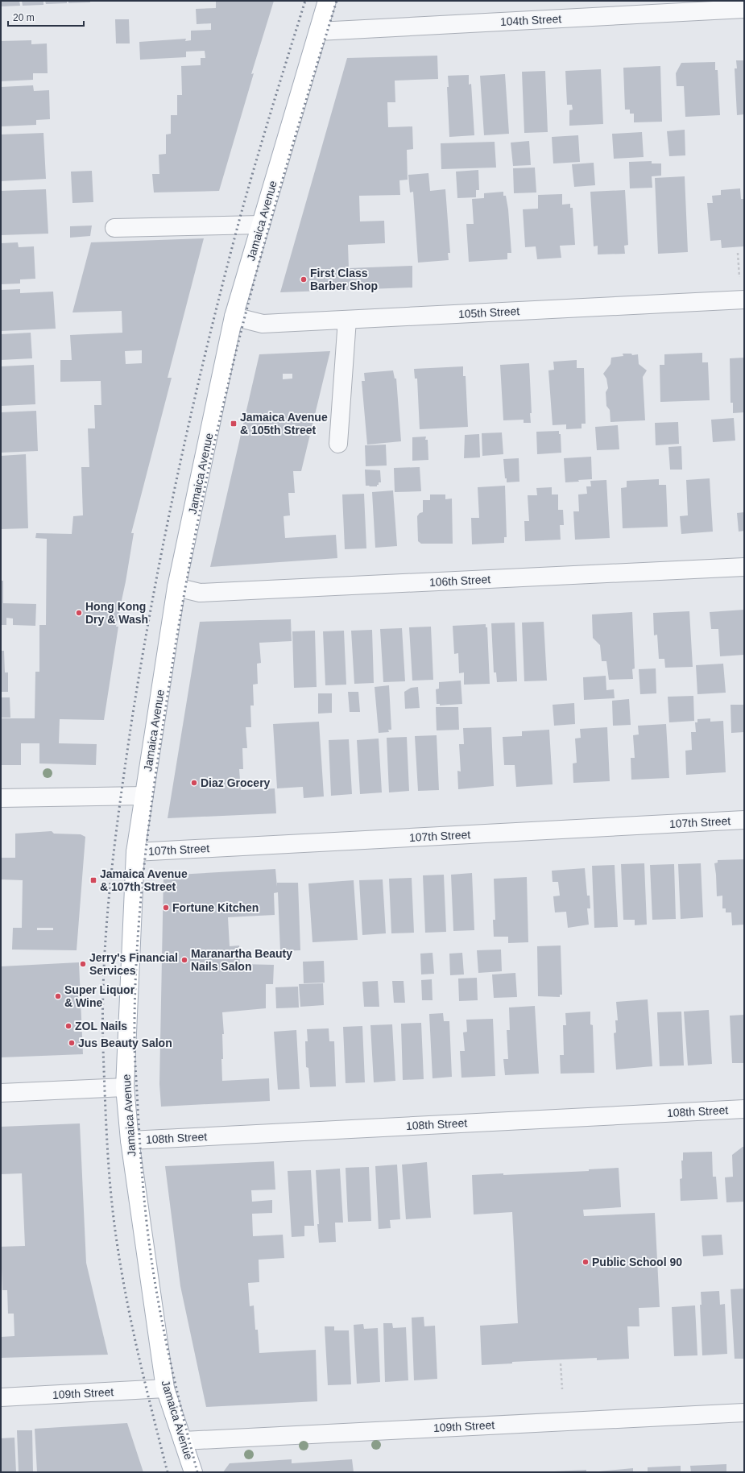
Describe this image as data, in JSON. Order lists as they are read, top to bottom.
{
  "streets": {
    "main road": ["Jamaica Avenue"],
    "street": [
      "104th Street",
      "105th Street",
      "106th Street",
      "107th Street",
      "108th Street",
      "109th Street"
    ]
  },
  "crossings": [
    ["104th Street", "Jamaica Avenue"],
    ["Jamaica Avenue", "105th Street"],
    ["Jamaica Avenue", "106th Street"],
    ["Jamaica Avenue", "107th Street"],
    ["Jamaica Avenue", "108th Street"],
    ["Jamaica Avenue", "109th Street"]
  ],
  "places": {
    "other": [
      "First Class Barber Shop",
      "Hong Kong Dry & Wash",
      "Diaz Grocery",
      "Fortune Kitchen",
      "Maranartha Beauty Nails Salon",
      "Jerry's Financial Services",
      "Super Liquor & Wine",
      "ZOL Nails",
      "Jus Beauty Salon",
      "Public School 90"
    ],
    "transit": ["Jamaica Avenue & 105th Street", "Jamaica Avenue & 107th Street"]
  },
  "scale_bar": "20 m"
}
